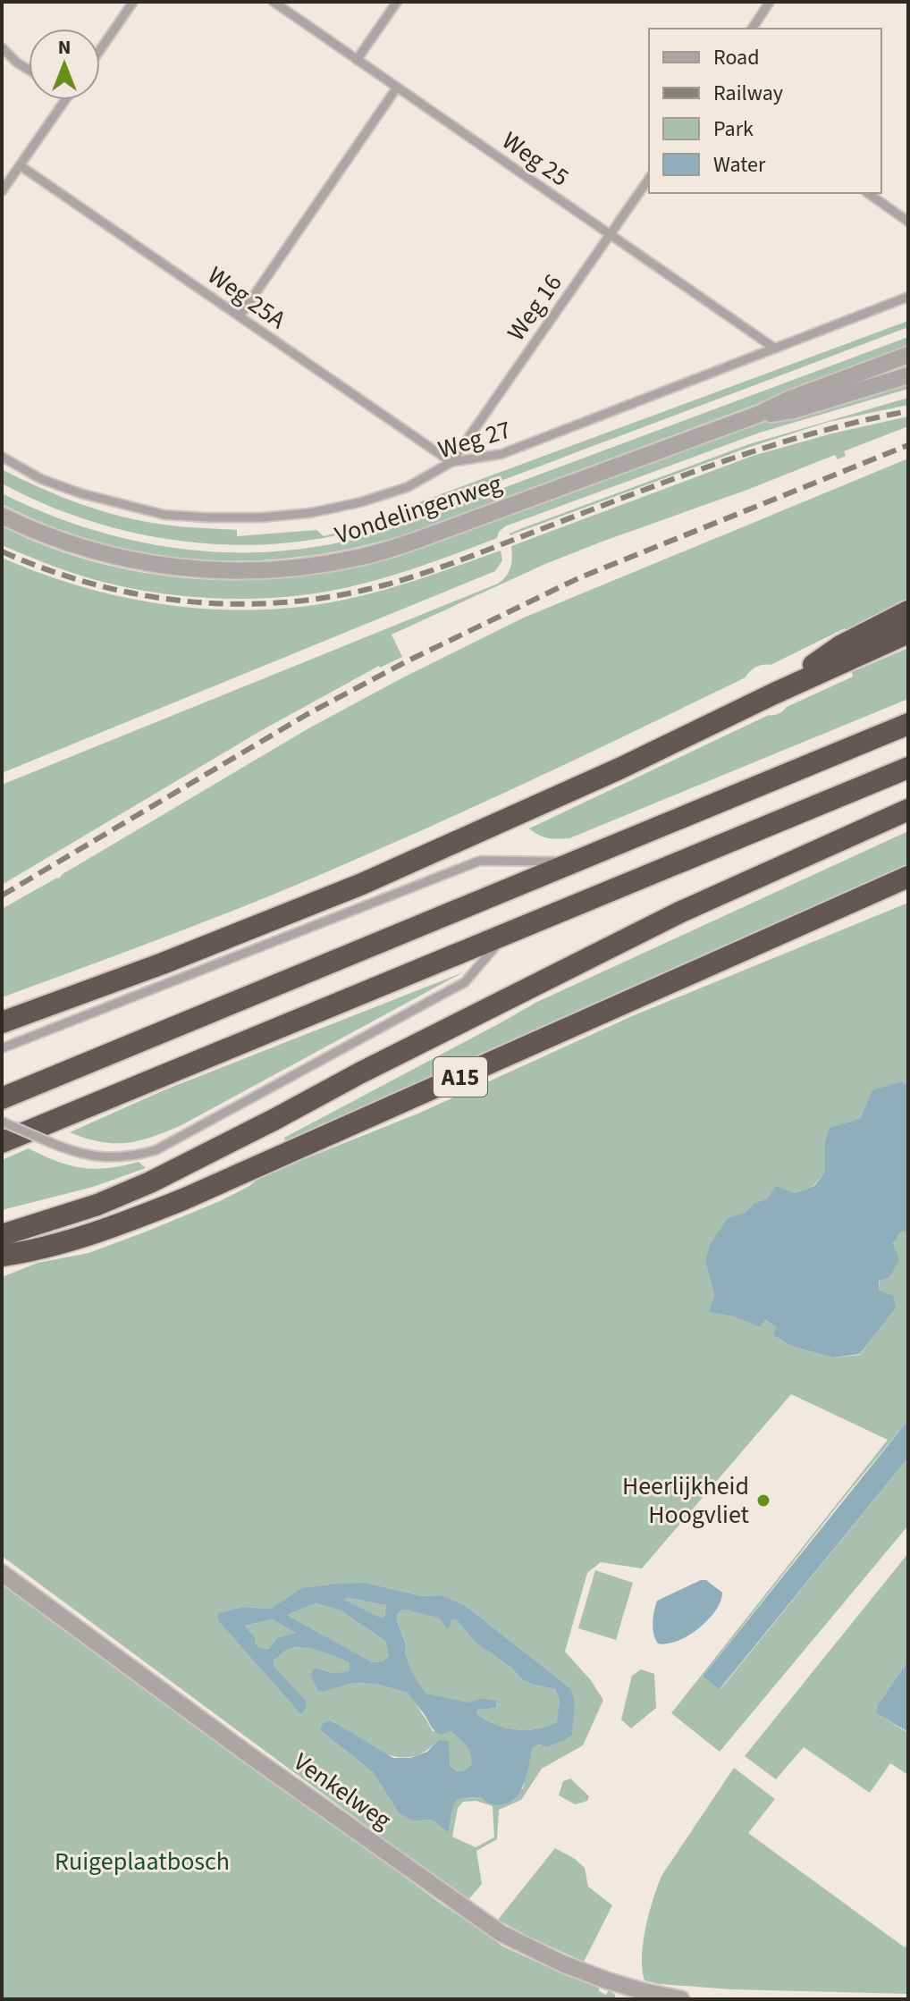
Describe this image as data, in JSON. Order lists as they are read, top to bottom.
{
  "streets": {
    "highway": ["A15"],
    "street": ["Vondelingenweg", "Venkelweg"],
    "lane": [
      "Weg 25",
      "Weg 25A",
      "Weg 16",
      "Weg 27"
    ]
  },
  "crossings": [
    ["Weg 25", "Weg 16"],
    ["Weg 25", "Weg 27"],
    ["Weg 25A", "Weg 16"],
    ["Weg 25A", "Weg 27"],
    ["Weg 16", "Weg 27"]
  ],
  "parks": ["Ruigeplaatbosch"],
  "places": ["Heerlijkheid Hoogvliet"],
  "legend": [
    "Road",
    "Railway",
    "Park",
    "Water"
  ],
  "north": "top"
}
